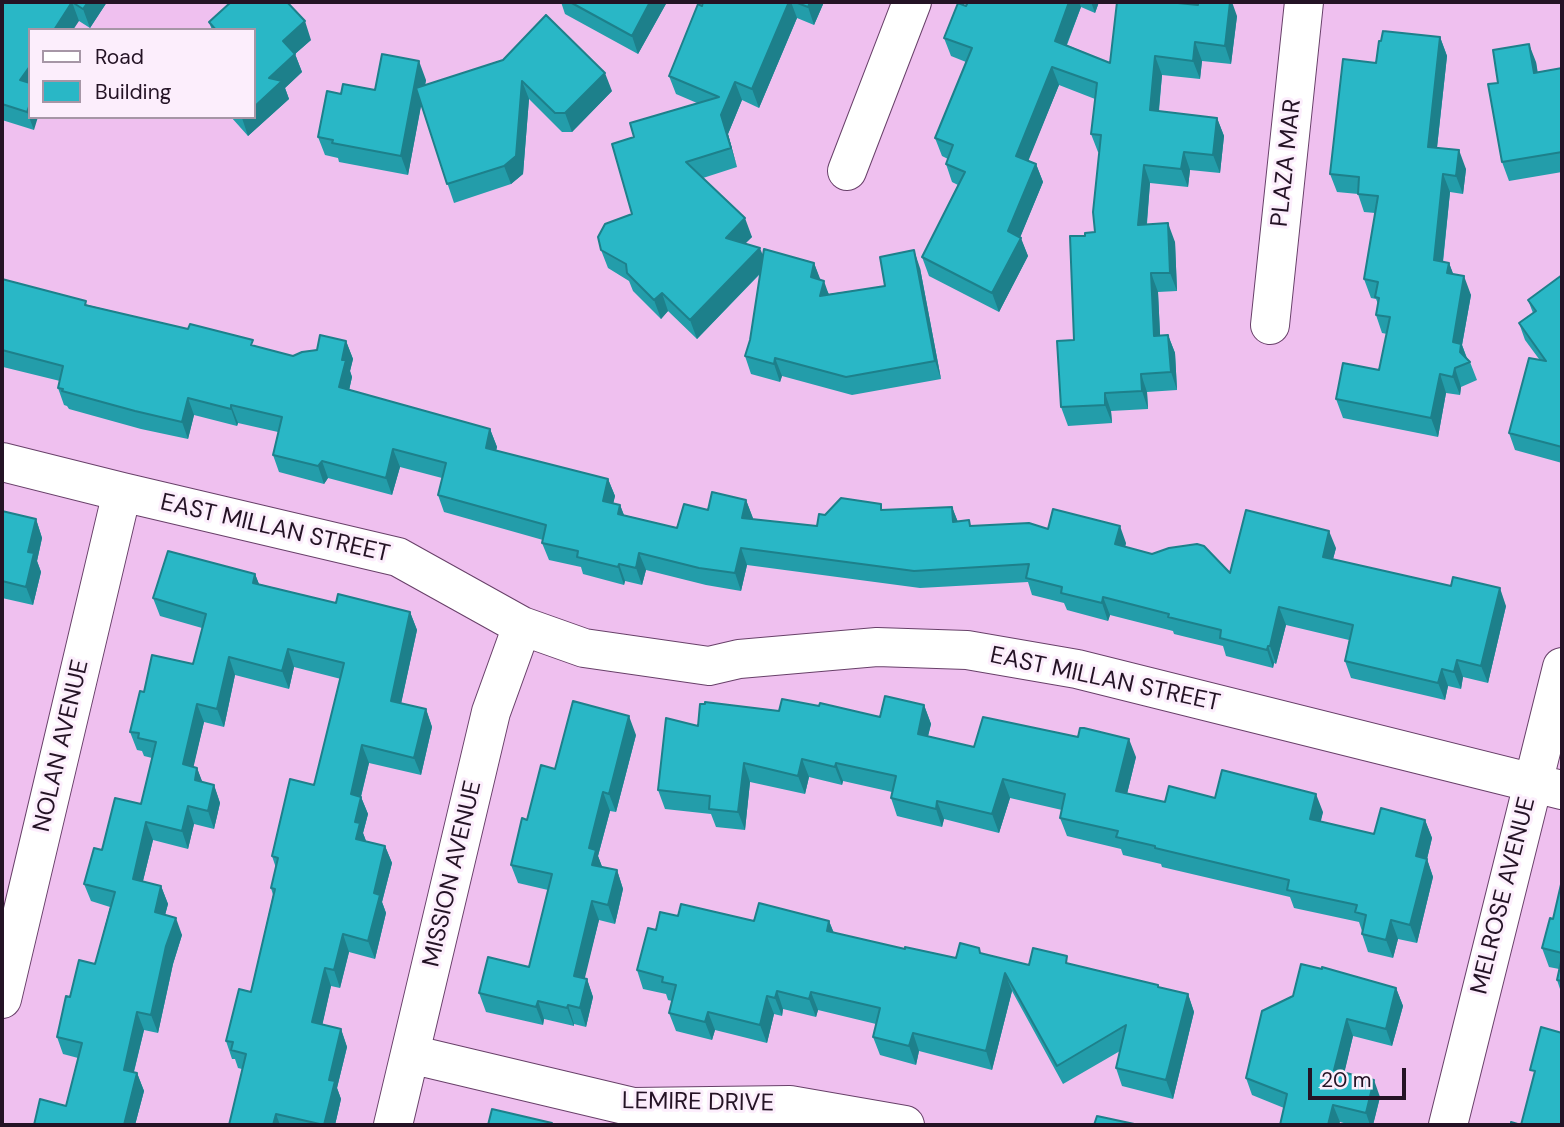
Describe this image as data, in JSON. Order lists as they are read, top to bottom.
{
  "streets": {
    "street": [
      "PLAZA MAR",
      "EAST MILLAN STREET",
      "NOLAN AVENUE",
      "MISSION AVENUE",
      "MELROSE AVENUE",
      "LEMIRE DRIVE"
    ]
  },
  "crossings": [
    ["EAST MILLAN STREET", "NOLAN AVENUE"],
    ["EAST MILLAN STREET", "MISSION AVENUE"],
    ["EAST MILLAN STREET", "MELROSE AVENUE"],
    ["MISSION AVENUE", "LEMIRE DRIVE"]
  ],
  "legend": ["Road", "Building"],
  "scale_bar": "20 m"
}
